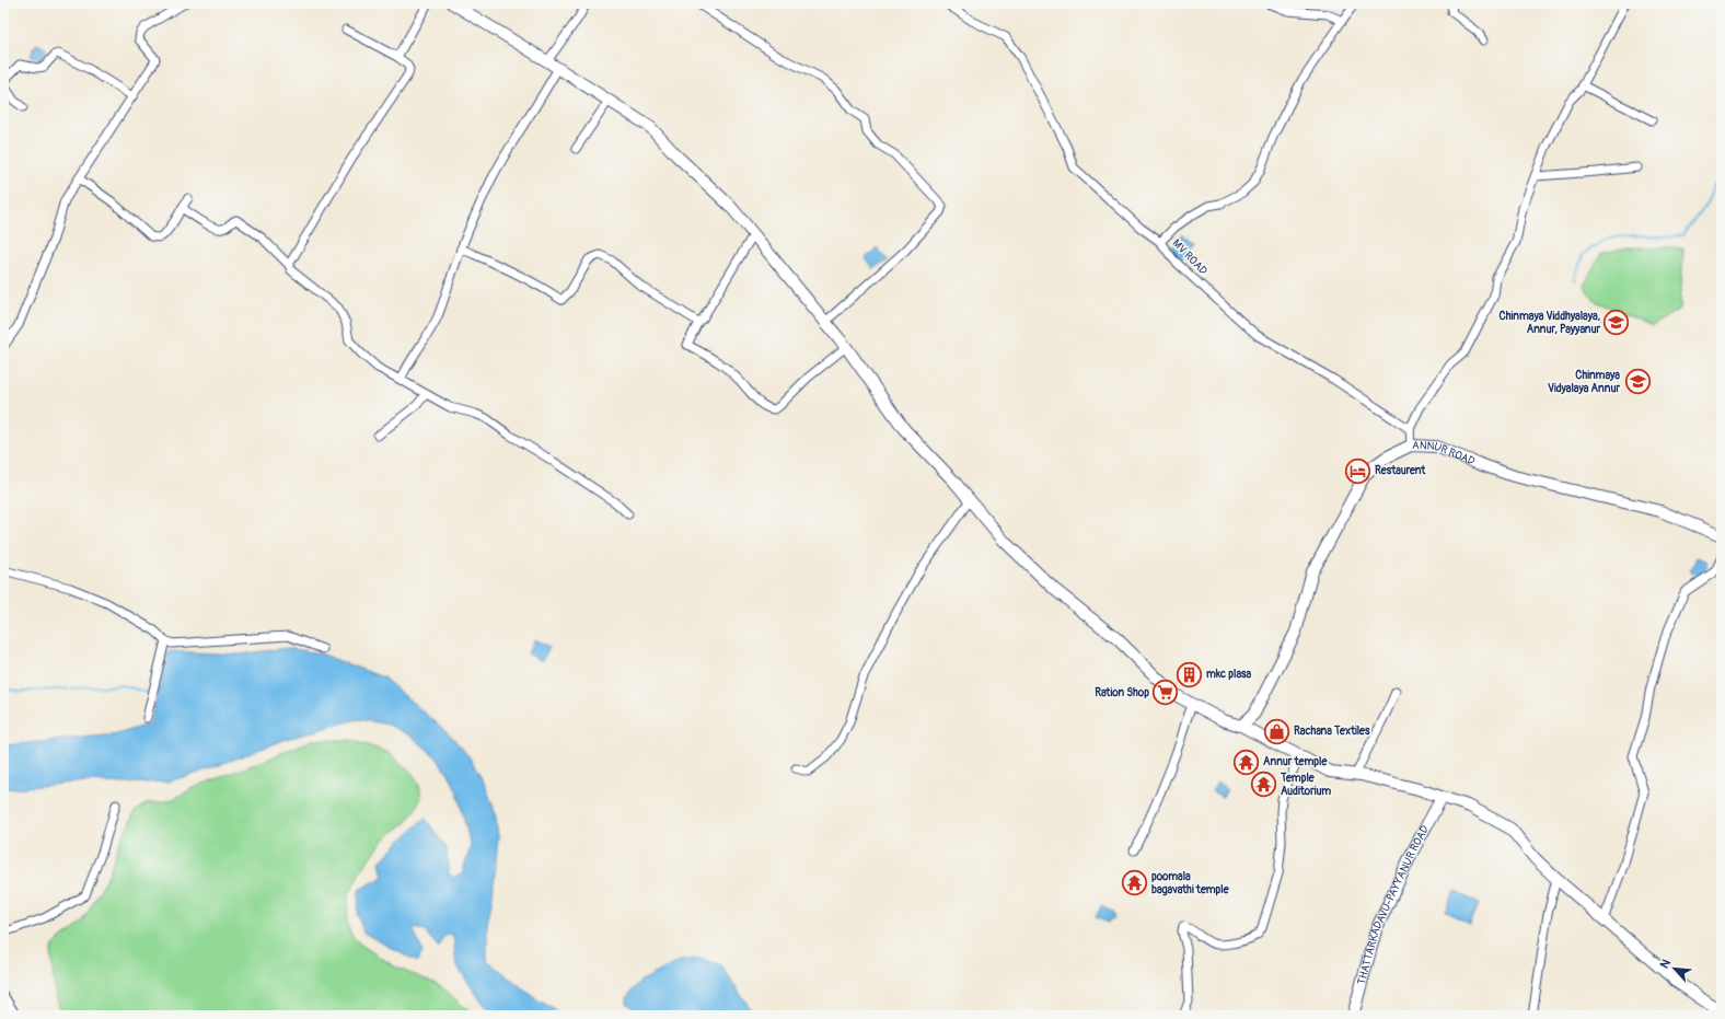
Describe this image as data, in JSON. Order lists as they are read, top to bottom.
{
  "streets": {
    "main road": ["ANNUR ROAD", "THATTARKADAVU-PAYYANUR ROAD"],
    "street": ["MV ROAD"]
  },
  "places": {
    "school or university": ["Chinmaya Viddhyalaya, Annur, Payyanur", "Chinmaya Vidyalaya Annur"],
    "hotel": ["Restaurent"],
    "building": ["mkc plasa"],
    "supermarket": ["Ration Shop"],
    "shop": ["Rachana Textiles"],
    "temple": ["Annur temple", "Temple Auditorium", "poomala bagavathi temple"]
  },
  "north": "top left"
}
